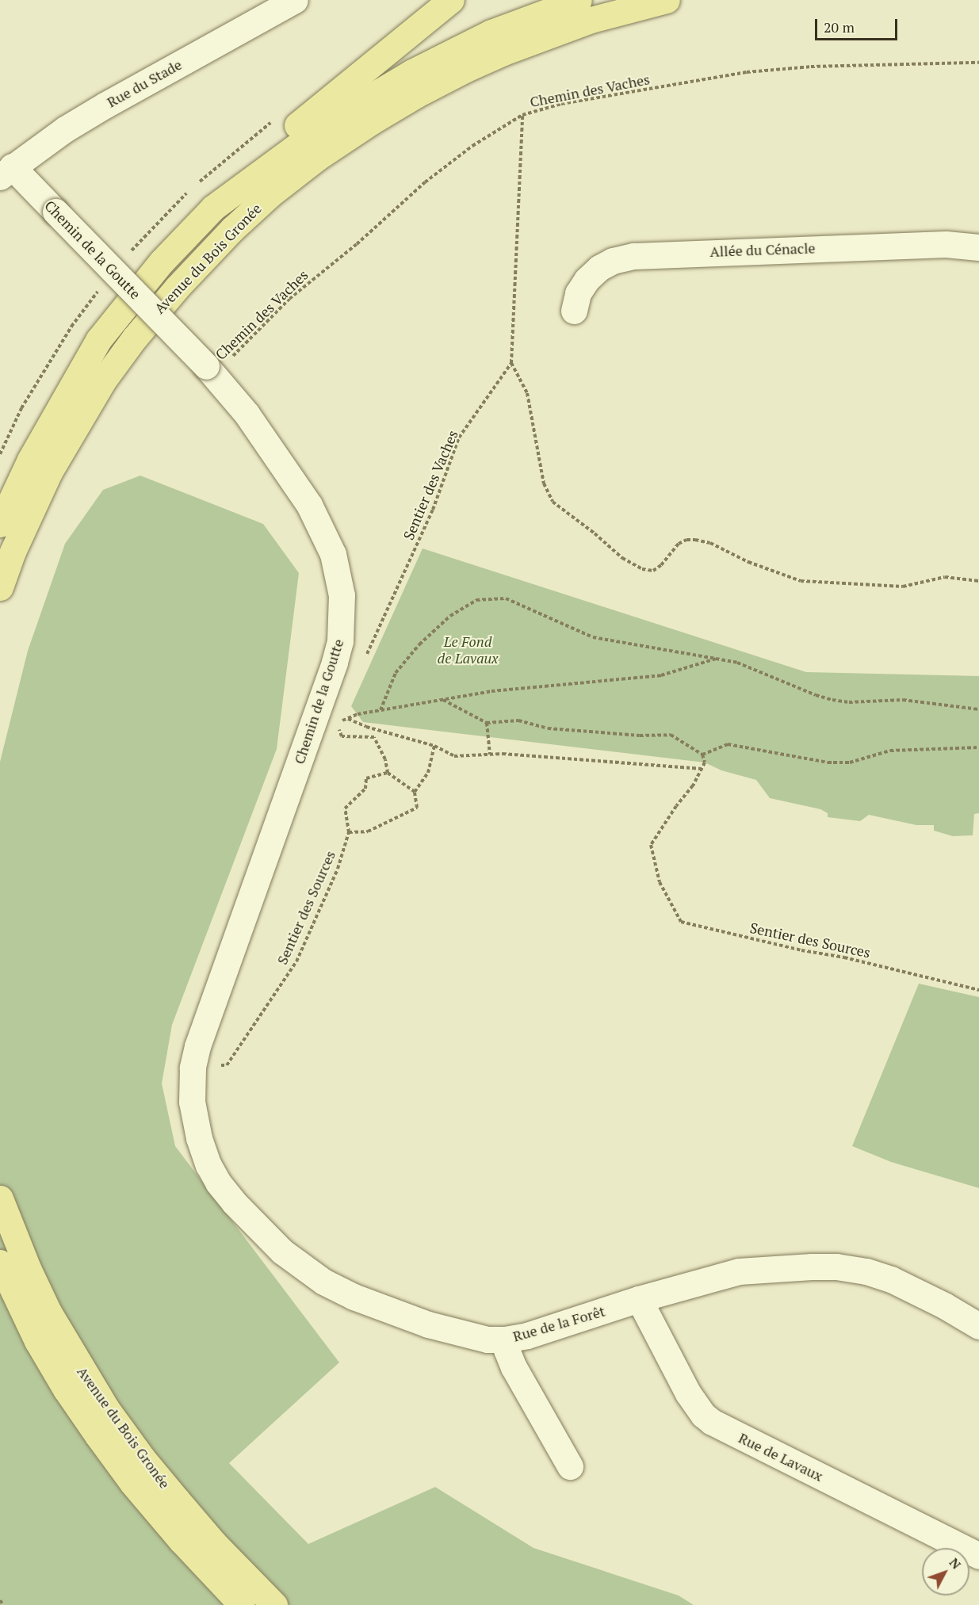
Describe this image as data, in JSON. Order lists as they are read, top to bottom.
{
  "streets": {
    "main road": ["Avenue du Bois Gronée"],
    "street": [
      "Rue du Stade",
      "Chemin de la Goutte",
      "Allée du Cénacle",
      "Rue de la Forêt",
      "Rue de Lavaux"
    ],
    "path": ["Chemin des Vaches", "Sentier des Vaches", "Sentier des Sources"]
  },
  "crossings": [
    ["Rue du Stade", "Chemin de la Goutte"],
    ["Chemin des Vaches", "Chemin de la Goutte"],
    ["Chemin de la Goutte", "Sentier des Sources"],
    ["Chemin de la Goutte", "Rue de la Forêt"],
    ["Rue de la Forêt", "Rue de Lavaux"]
  ],
  "parks": ["Le Fond de Lavaux"],
  "scale_bar": "20 m",
  "north": "top right"
}
